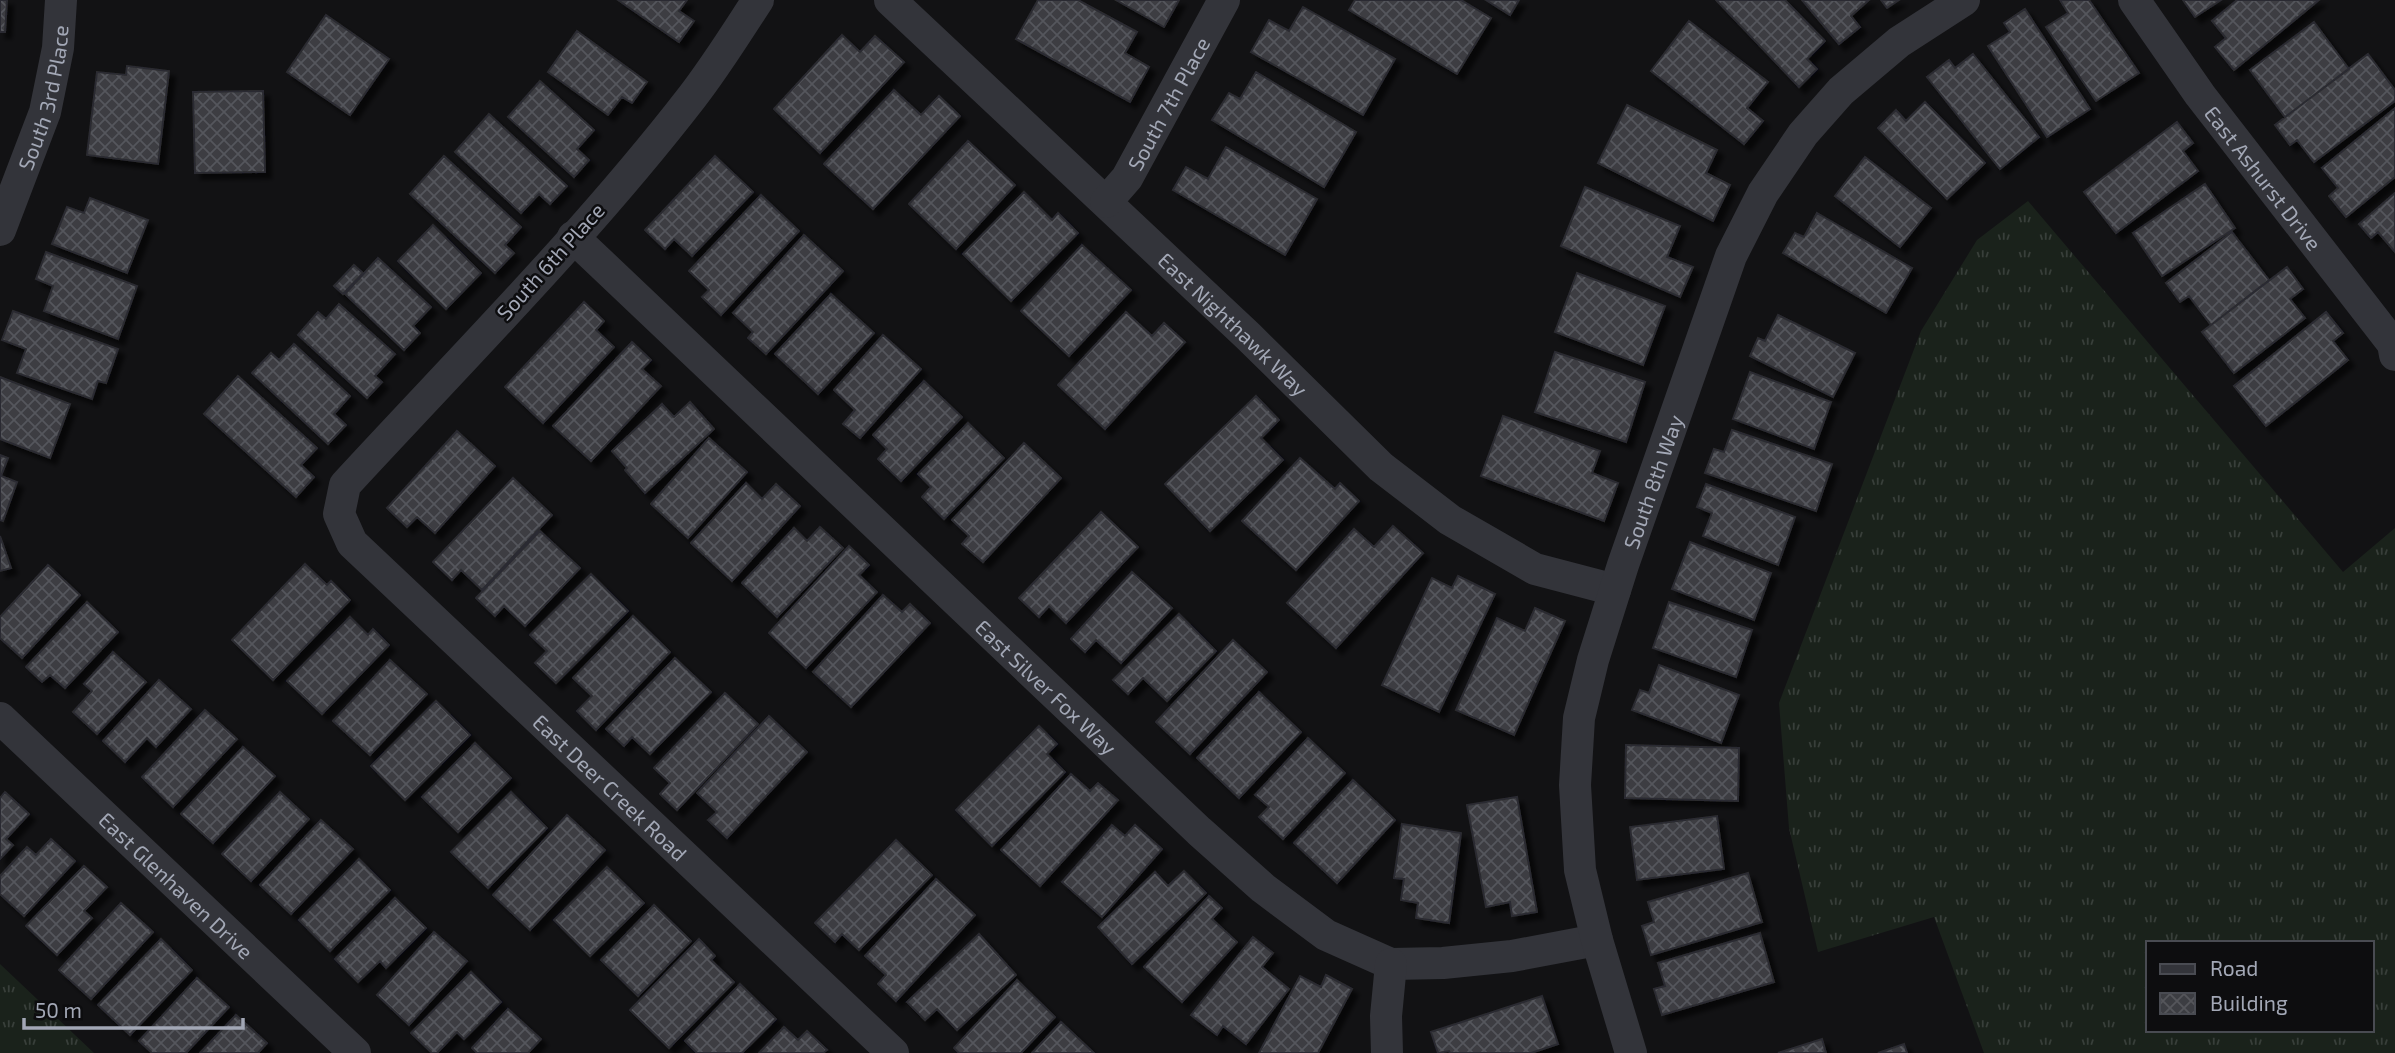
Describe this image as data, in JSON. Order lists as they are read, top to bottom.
{
  "streets": {
    "street": [
      "South 3rd Place",
      "South 7th Place",
      "East Ashurst Drive",
      "South 6th Place",
      "East Nighthawk Way",
      "South 8th Way",
      "East Silver Fox Way",
      "East Deer Creek Road",
      "East Glenhaven Drive"
    ]
  },
  "crossings": [
    ["South 7th Place", "East Nighthawk Way"],
    ["South 6th Place", "East Silver Fox Way"],
    ["South 6th Place", "East Deer Creek Road"],
    ["East Nighthawk Way", "South 8th Way"],
    ["South 8th Way", "East Silver Fox Way"]
  ],
  "legend": ["Road", "Building"],
  "scale_bar": "50 m"
}
